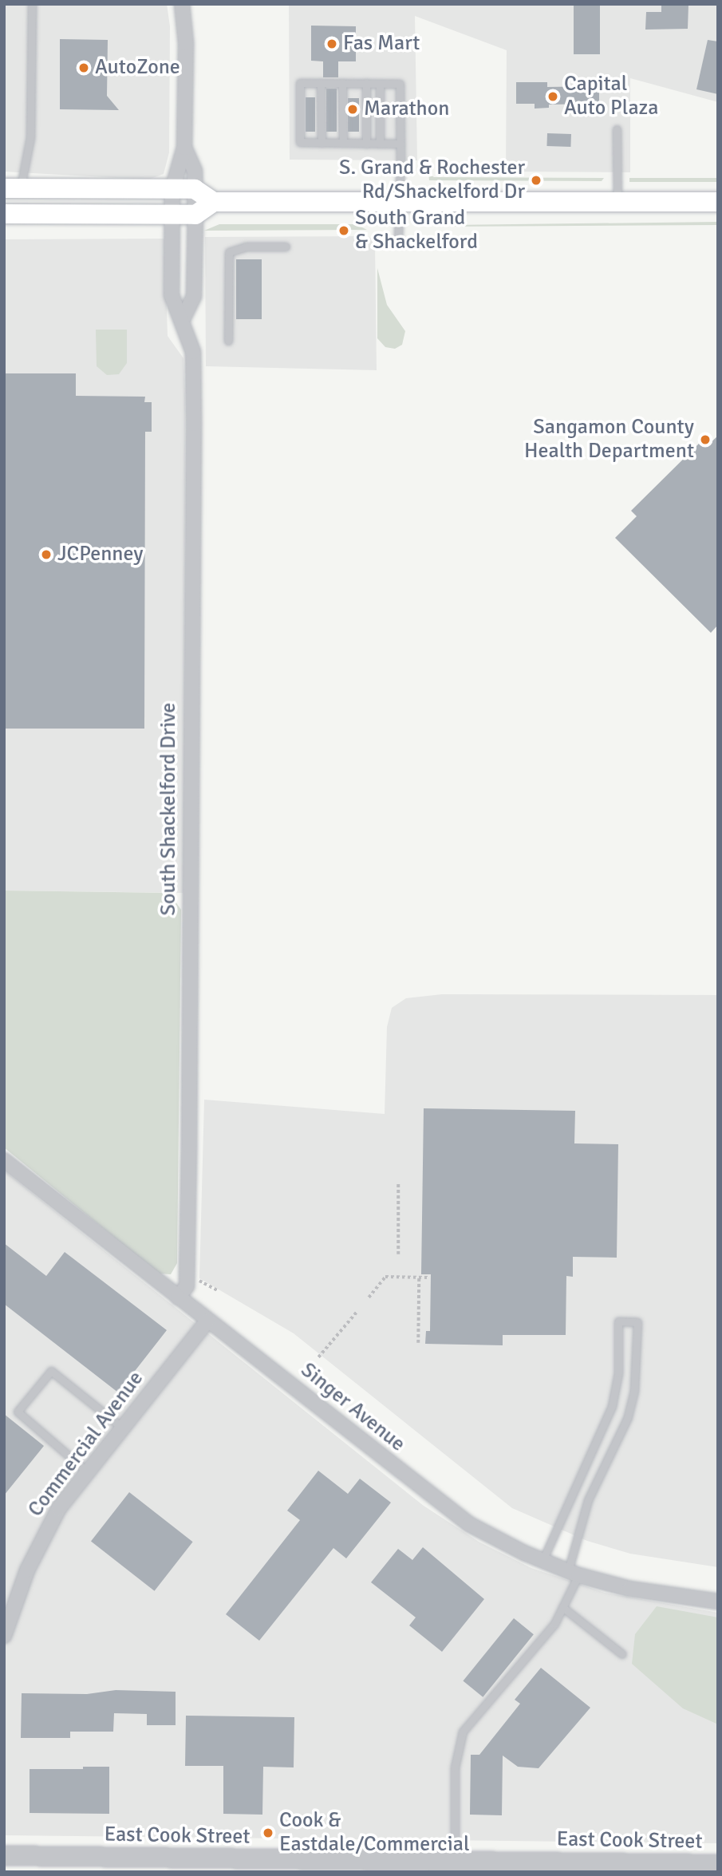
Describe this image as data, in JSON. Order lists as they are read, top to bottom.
{
  "streets": {
    "street": [
      "South Shackelford Drive",
      "Singer Avenue",
      "Commercial Avenue",
      "East Cook Street"
    ]
  },
  "crossings": [
    ["South Shackelford Drive", "Singer Avenue"],
    ["Singer Avenue", "Commercial Avenue"]
  ],
  "places": [
    "Fas Mart",
    "AutoZone",
    "Capital Auto Plaza",
    "Marathon",
    "S. Grand & Rochester Rd/Shackelford Dr",
    "South Grand & Shackelford",
    "Sangamon County Health Department",
    "JCPenney",
    "Cook & Eastdale/Commercial"
  ]
}
